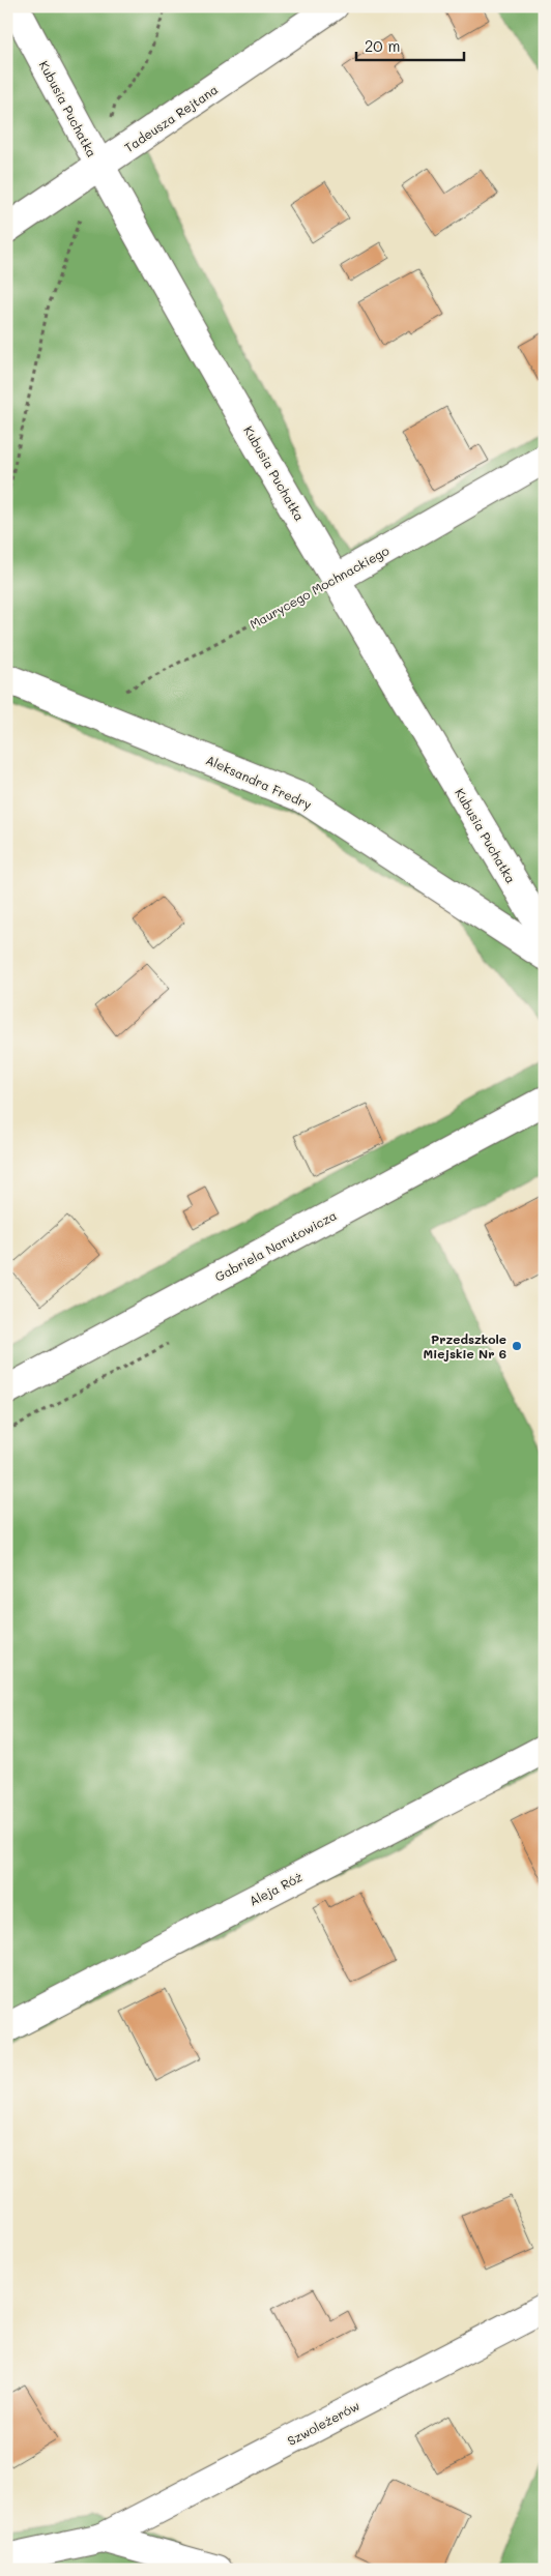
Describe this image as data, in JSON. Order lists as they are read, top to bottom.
{
  "streets": {
    "street": [
      "Kubusia Puchatka",
      "Tadeusza Rejtana",
      "Maurycego Mochnackiego",
      "Aleksandra Fredry",
      "Gabriela Narutowicza",
      "Aleja Róż",
      "Szwoleżerów"
    ]
  },
  "crossings": [
    ["Kubusia Puchatka", "Tadeusza Rejtana"],
    ["Kubusia Puchatka", "Maurycego Mochnackiego"],
    ["Maurycego Mochnackiego", "Aleksandra Fredry"]
  ],
  "places": ["Przedszkole Miejskie Nr 6"],
  "scale_bar": "20 m"
}
